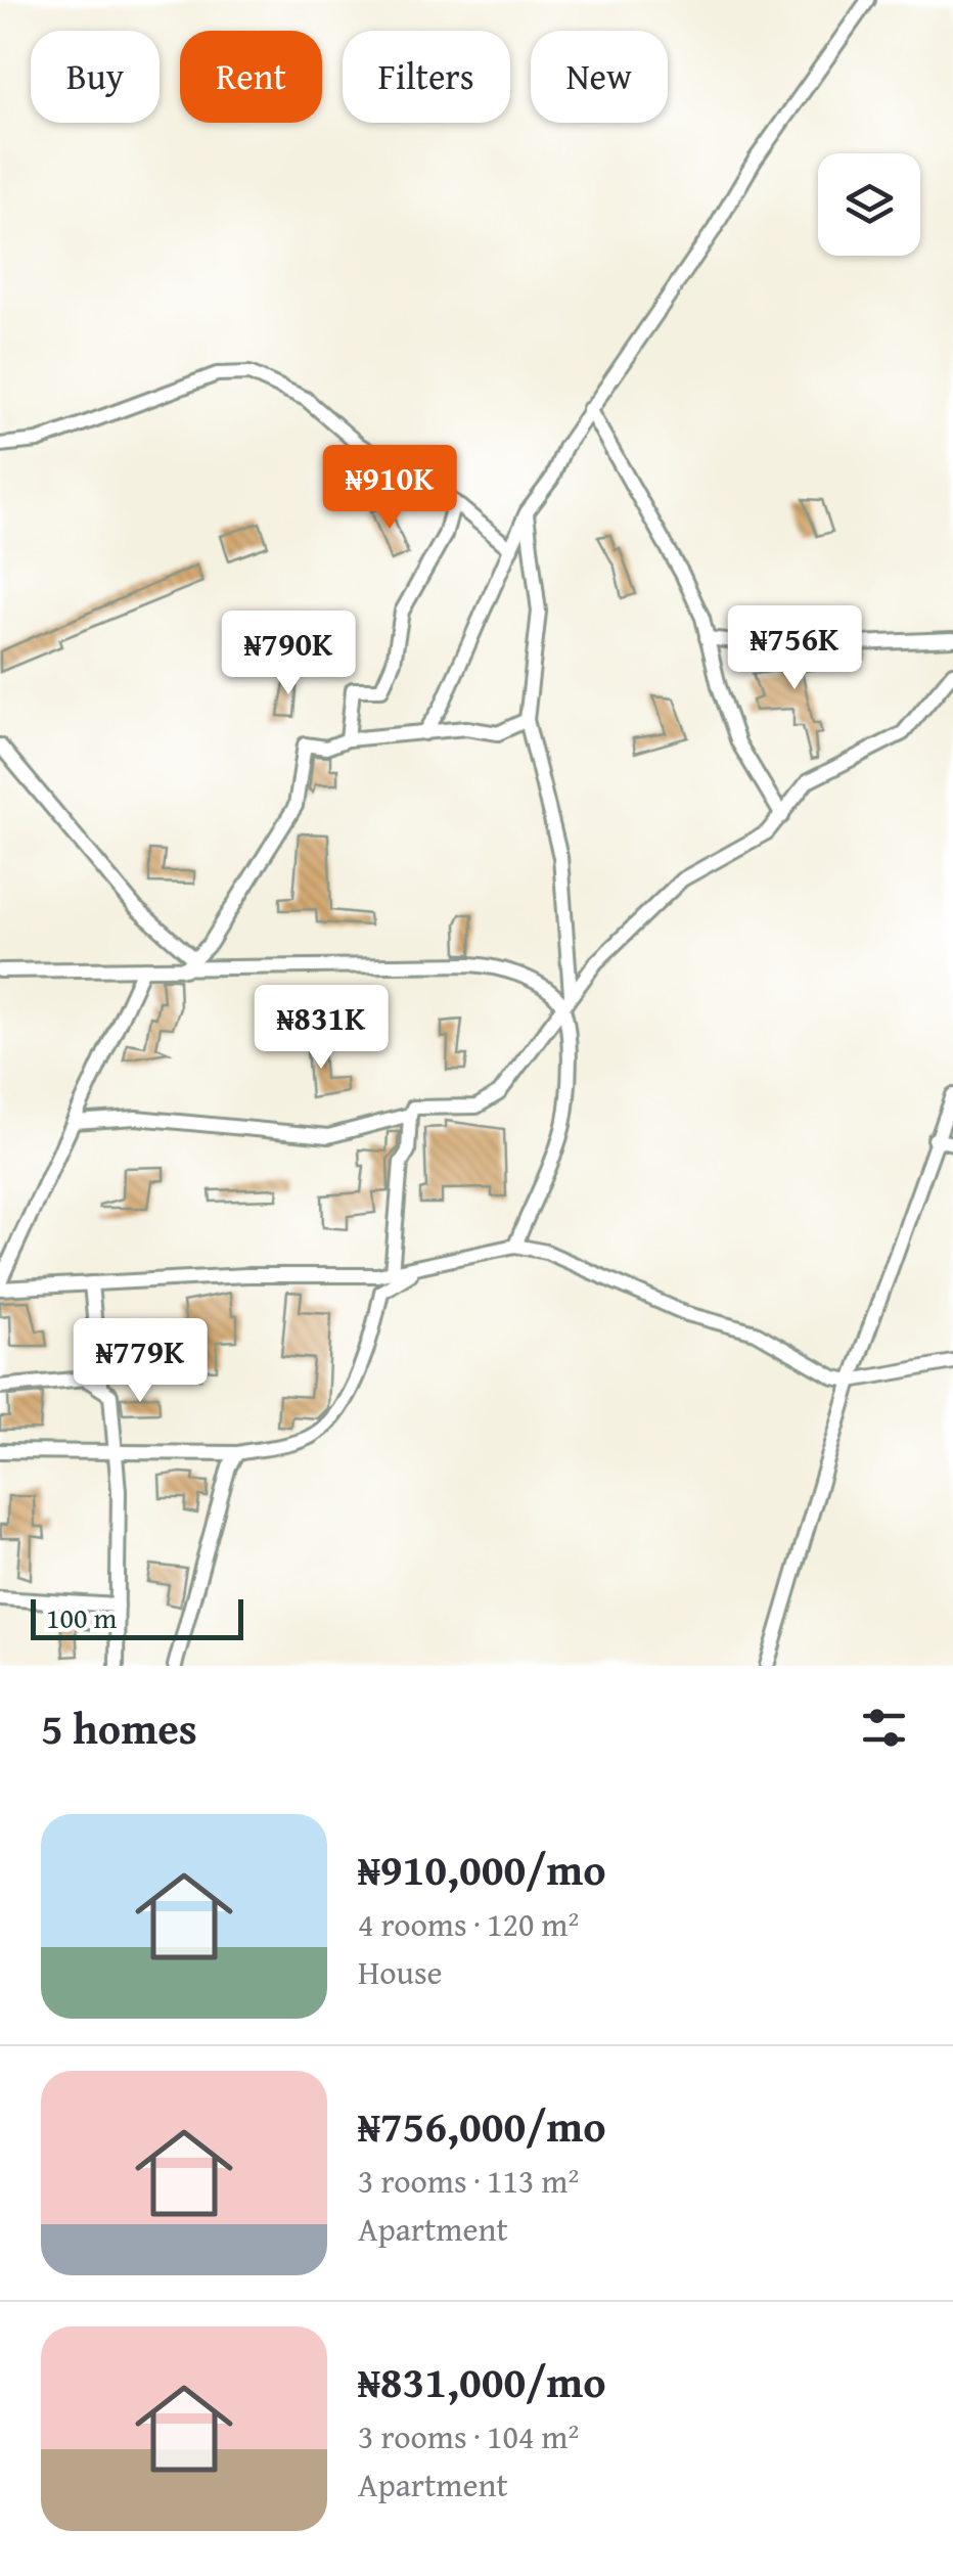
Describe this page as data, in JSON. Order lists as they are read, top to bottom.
{
  "scale_bar": "100 m",
  "page": {
    "chip": [
      "Buy",
      "Rent",
      "Filters",
      "New"
    ],
    "price": [
      "₦910K",
      "₦756K",
      "₦790K",
      "₦831K",
      "₦779K"
    ],
    "scale": "100 m",
    "heading": "5 homes",
    "list": [
      {
        "name": "₦910,000/mo",
        "note": "4 rooms · 120 m² · House"
      },
      {
        "name": "₦756,000/mo",
        "note": "3 rooms · 113 m² · Apartment"
      },
      {
        "name": "₦831,000/mo",
        "note": "3 rooms · 104 m² · Apartment"
      }
    ]
  }
}
